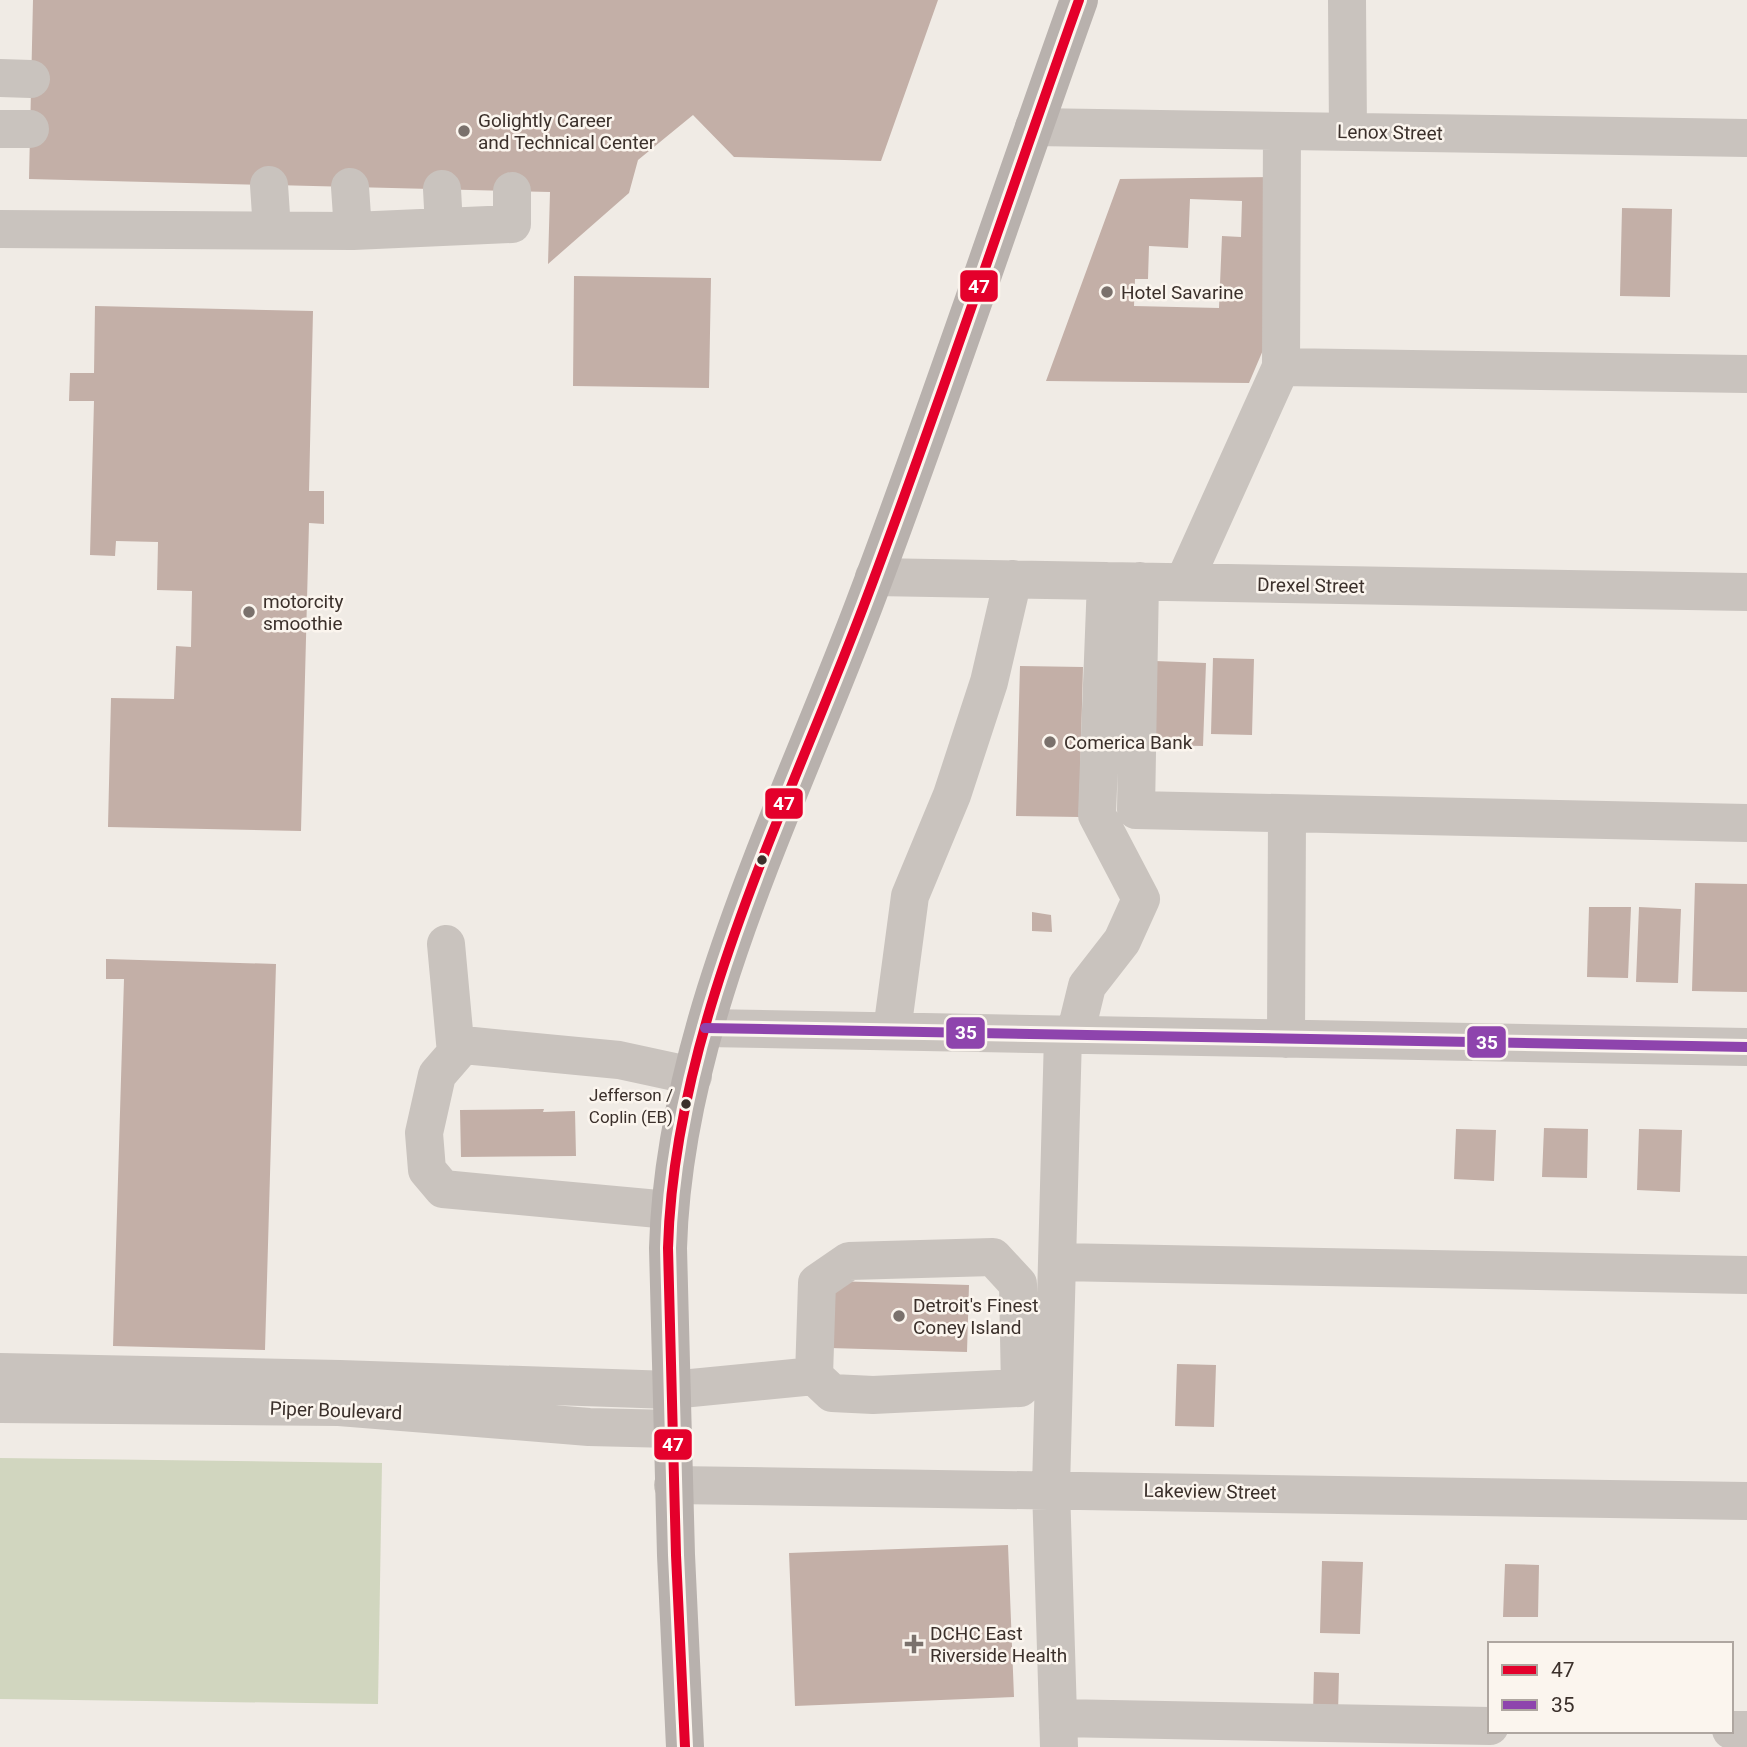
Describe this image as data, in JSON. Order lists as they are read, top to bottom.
{
  "streets": {
    "street": [
      "Lenox Street",
      "Drexel Street",
      "Piper Boulevard",
      "Lakeview Street"
    ]
  },
  "places": {
    "other": [
      "Golightly Career and Technical Center",
      "Hotel Savarine",
      "motorcity smoothie",
      "Comerica Bank",
      "Jefferson / Coplin (EB)",
      "Detroit's Finest Coney Island"
    ],
    "health": ["DCHC East Riverside Health"]
  },
  "lines": ["transit line 47", "transit line 35"],
  "legend": ["47", "35"]
}
